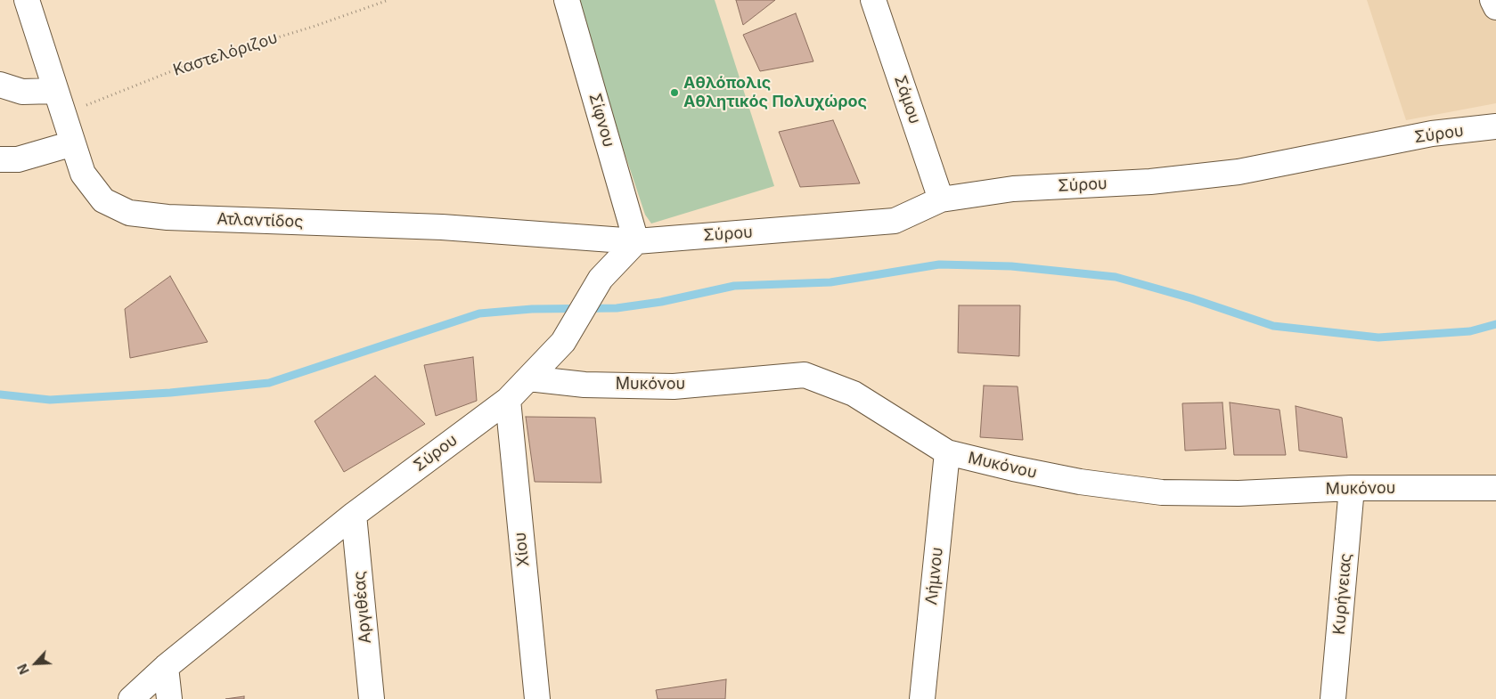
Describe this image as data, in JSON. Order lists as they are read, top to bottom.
{
  "streets": {
    "street": [
      "Σάμου",
      "Σίφνου",
      "Σύρου",
      "Ατλαντίδος",
      "Μυκόνου",
      "Χίου",
      "Λήμνου",
      "Κυρήνειας",
      "Αργιθέας"
    ],
    "path": ["Καστελόριζου"]
  },
  "crossings": [
    ["Καστελόριζου", "Ατλαντίδος"],
    ["Σάμου", "Σύρου"],
    ["Σίφνου", "Σύρου"],
    ["Σίφνου", "Ατλαντίδος"],
    ["Σύρου", "Ατλαντίδος"],
    ["Σύρου", "Μυκόνου"],
    ["Σύρου", "Χίου"],
    ["Σύρου", "Αργιθέας"],
    ["Μυκόνου", "Λήμνου"],
    ["Μυκόνου", "Κυρήνειας"]
  ],
  "places": ["Αθλόπολις Αθλητικός Πολυχώρος"],
  "north": "bottom left"
}
